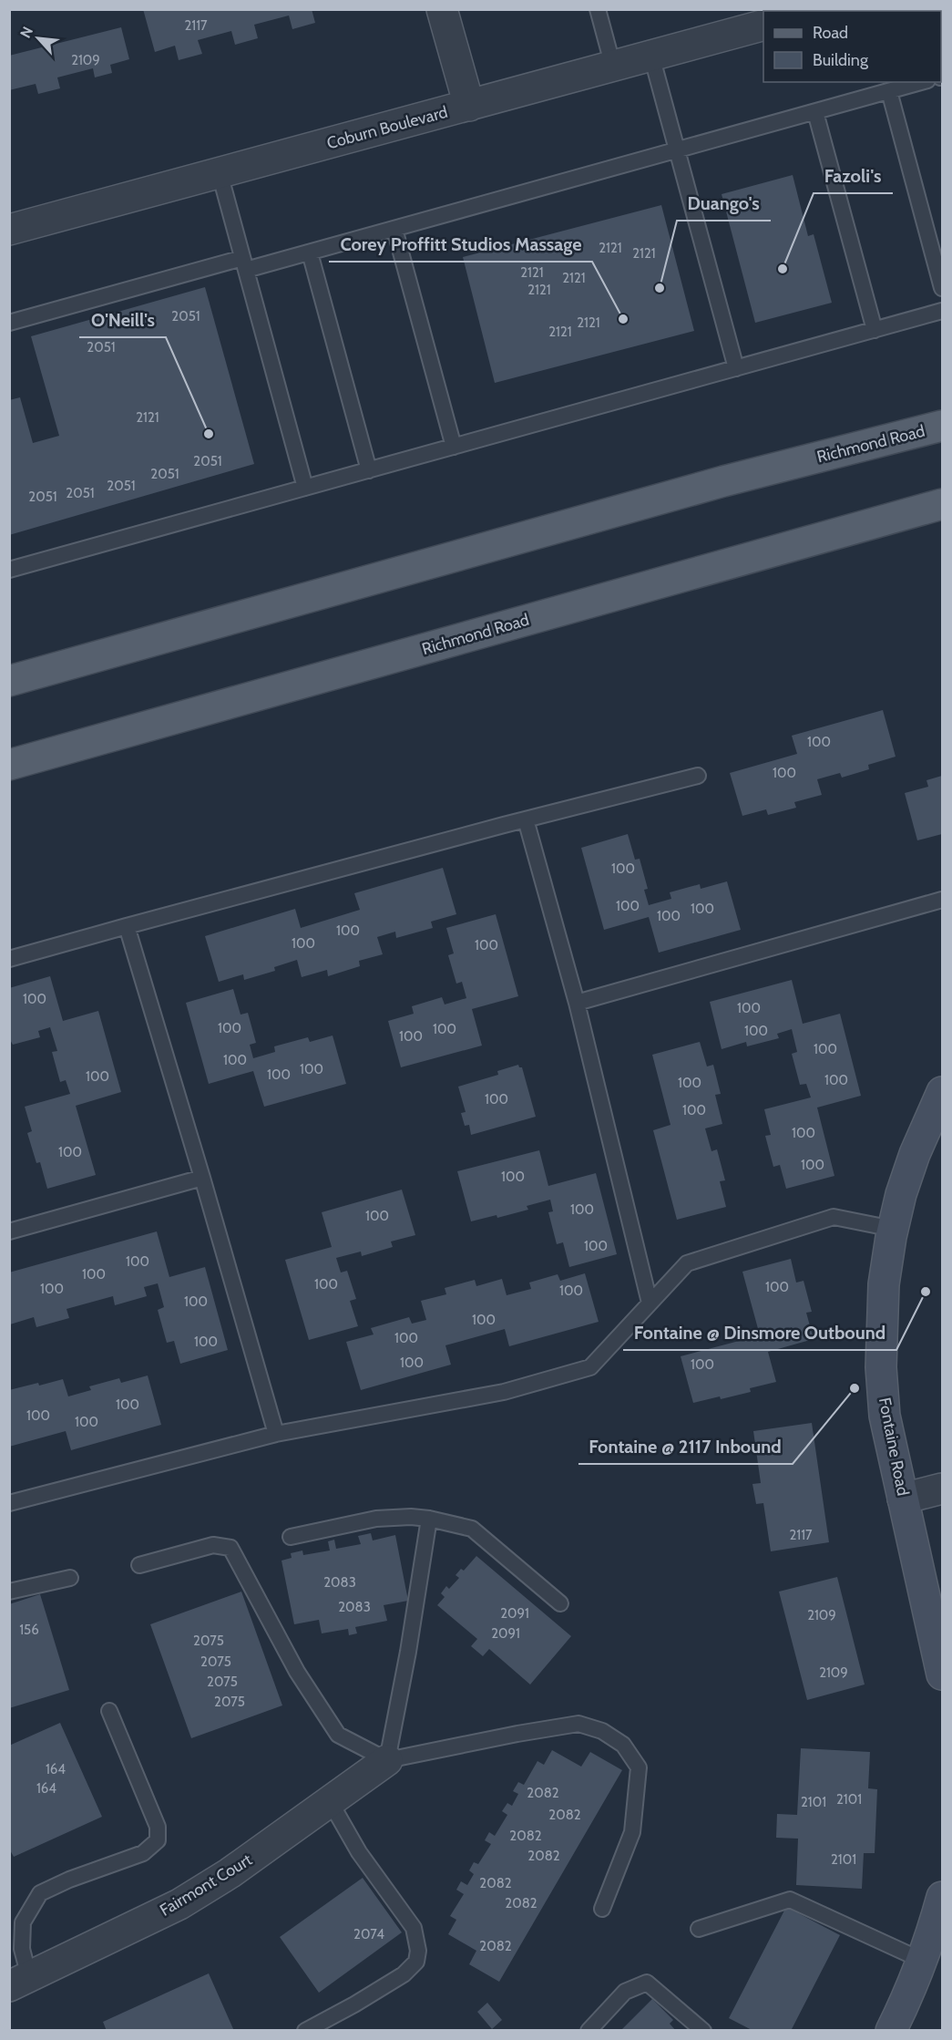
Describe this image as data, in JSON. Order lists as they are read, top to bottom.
{
  "streets": {
    "main road": ["Richmond Road"],
    "street": ["Coburn Boulevard", "Fontaine Road", "Fairmont Court"]
  },
  "places": [
    "Fazoli's",
    "Duango's",
    "Corey Proffitt Studios Massage",
    "O'Neill's",
    "Fontaine @ Dinsmore Outbound",
    "Fontaine @ 2117 Inbound"
  ],
  "house_numbers": [
    "2117",
    "2109",
    "2121",
    "2121",
    "2121",
    "2121",
    "2121",
    "2051",
    "2121",
    "2121",
    "2051",
    "2121",
    "2051",
    "2051",
    "2051",
    "2051",
    "2051",
    "100",
    "100",
    "100",
    "100",
    "100",
    "100",
    "100",
    "100",
    "100",
    "100",
    "100",
    "100",
    "100",
    "100",
    "100",
    "100",
    "100",
    "100",
    "100",
    "100",
    "100",
    "100",
    "100",
    "100",
    "100",
    "100",
    "100",
    "100",
    "100",
    "100",
    "100",
    "100",
    "100",
    "100",
    "100",
    "100",
    "100",
    "100",
    "100",
    "100",
    "100",
    "100",
    "100",
    "100",
    "100",
    "100",
    "2117",
    "2083",
    "2083",
    "2091",
    "2109",
    "156",
    "2091",
    "2075",
    "2075",
    "2109",
    "2075",
    "2075",
    "164",
    "164",
    "2082",
    "2101",
    "2101",
    "2082",
    "2082",
    "2082",
    "2101",
    "2082",
    "2082",
    "2074",
    "2082"
  ],
  "legend": ["Road", "Building"],
  "north": "top left"
}
